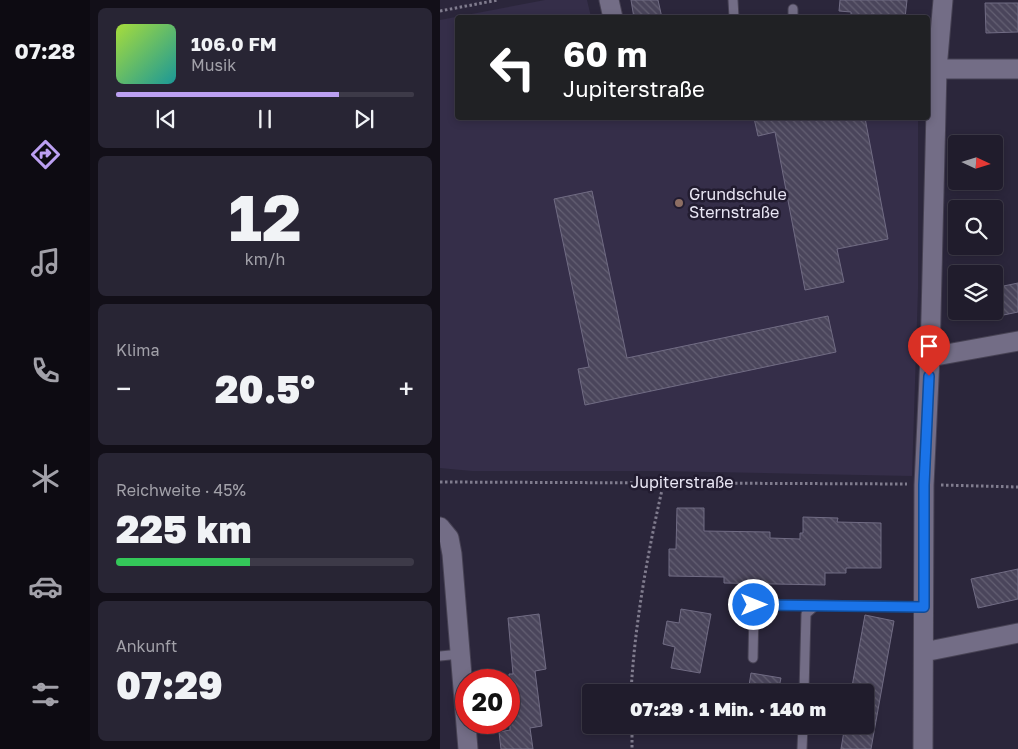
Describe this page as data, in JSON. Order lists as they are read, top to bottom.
{
  "streets": {
    "path": ["Jupiterstraße"]
  },
  "places": ["Grundschule Sternstraße"],
  "north": "right",
  "page": {
    "tabs": "07:28",
    "turn": ["60 m", "Jupiterstraße"],
    "song": ["106.0 FM", "Musik"],
    "tile": [
      ["12", "km/h"],
      "Klima",
      ["Reichweite · 45%", "225 km"],
      ["Ankunft", "07:29"]
    ],
    "heat": ["−", "20.5°", "+"],
    "limit": "20",
    "trip": "07:29 · 1 Min. · 140 m"
  }
}
